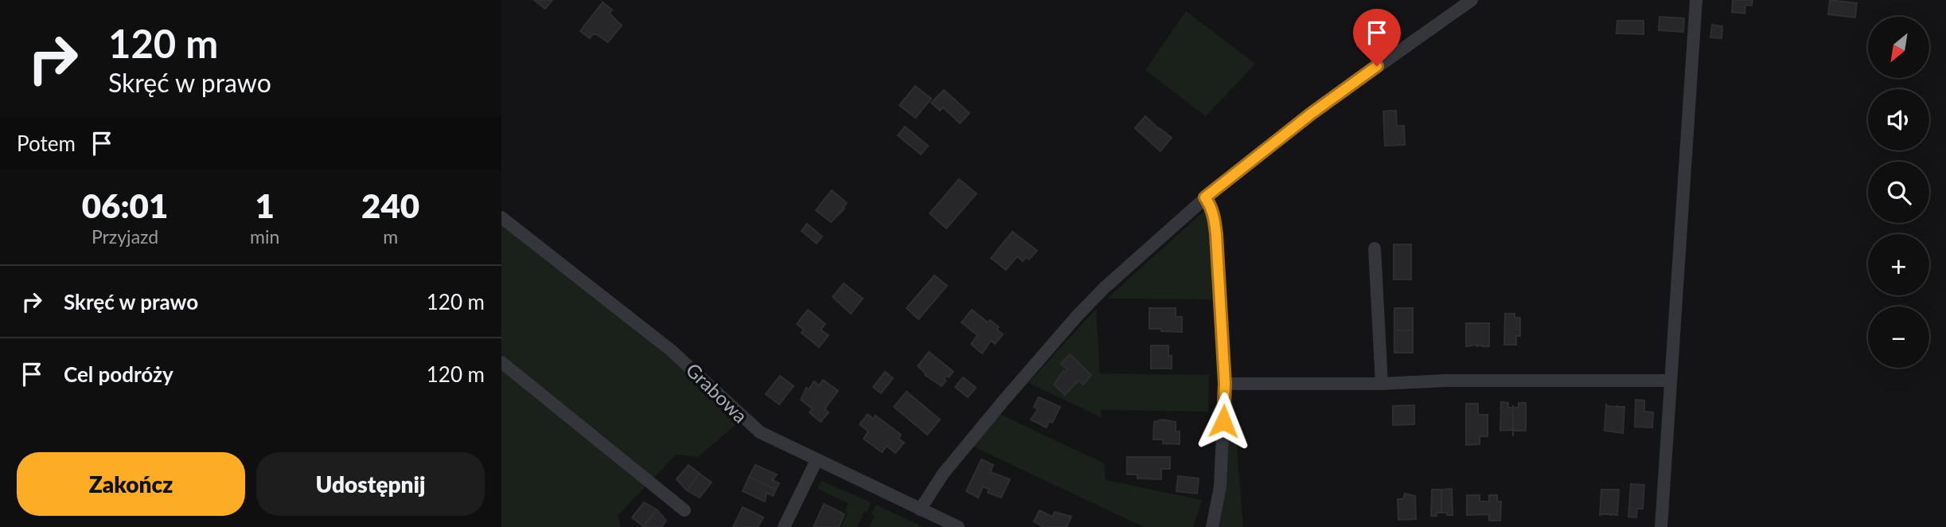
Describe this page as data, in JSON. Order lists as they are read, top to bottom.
{
  "streets": {
    "street": ["Grabowa"]
  },
  "north": "bottom left",
  "page": {
    "turn": ["120 m", "Skręć w prawo"],
    "map_buttons": ["+", "−"],
    "then": "Potem",
    "eta": [
      "06:01",
      "Przyjazd",
      "1",
      "min",
      "240",
      "m"
    ],
    "list": [
      {
        "name": "Skręć w prawo",
        "value": "120 m"
      },
      {
        "name": "Cel podróży",
        "value": "120 m"
      }
    ],
    "buttons": ["Zakończ", "Udostępnij"]
  }
}
